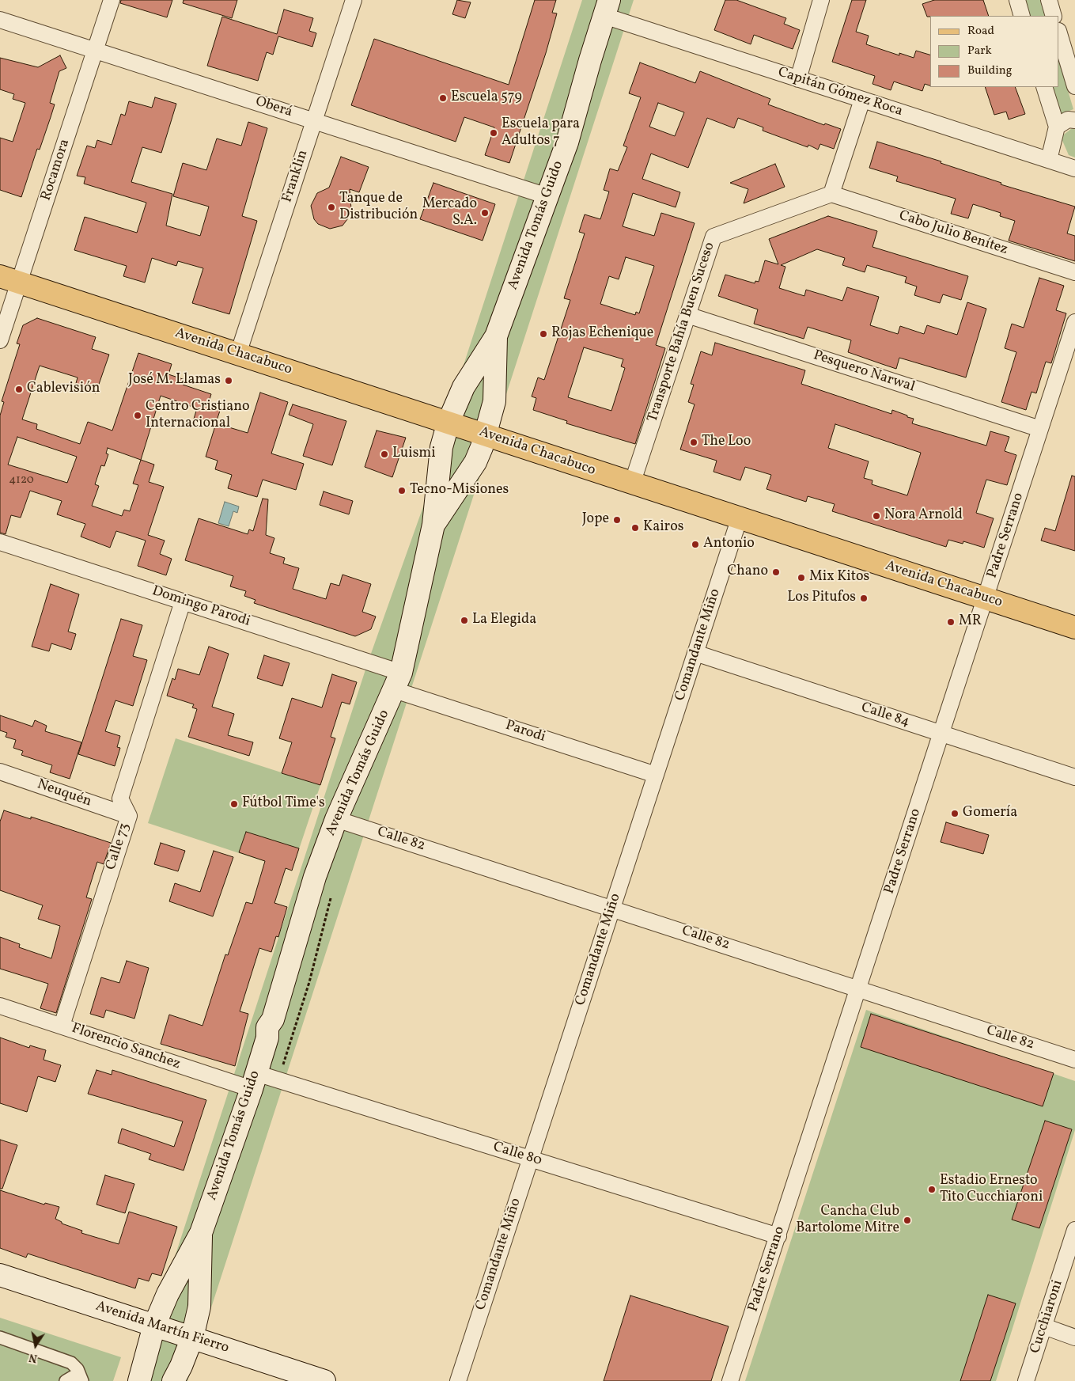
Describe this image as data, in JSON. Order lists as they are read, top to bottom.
{
  "streets": {
    "main road": ["Avenida Tomás Guido", "Avenida Chacabuco", "Avenida Martín Fierro"],
    "street": [
      "Capitán Gómez Roca",
      "Oberá",
      "Rocamora",
      "Franklin",
      "Cabo Julio Benítez",
      "Transporte Bahía Buen Suceso",
      "Pesquero Narwal",
      "Padre Serrano",
      "Domingo Parodi",
      "Comandante Miño",
      "Calle 84",
      "Parodi",
      "Neuquén",
      "Calle 82",
      "Calle 73",
      "Florencio Sanchez",
      "Calle 80",
      "Cucchiaroni"
    ]
  },
  "crossings": [
    ["Capitán Gómez Roca", "Avenida Tomás Guido"],
    ["Oberá", "Rocamora"],
    ["Oberá", "Franklin"],
    ["Oberá", "Avenida Tomás Guido"],
    ["Rocamora", "Avenida Chacabuco"],
    ["Franklin", "Avenida Chacabuco"],
    ["Avenida Tomás Guido", "Avenida Chacabuco"],
    ["Avenida Tomás Guido", "Domingo Parodi"],
    ["Avenida Tomás Guido", "Parodi"],
    ["Avenida Tomás Guido", "Calle 82"],
    ["Avenida Tomás Guido", "Florencio Sanchez"],
    ["Avenida Tomás Guido", "Calle 80"],
    ["Avenida Tomás Guido", "Avenida Martín Fierro"],
    ["Cabo Julio Benítez", "Transporte Bahía Buen Suceso"],
    ["Transporte Bahía Buen Suceso", "Avenida Chacabuco"],
    ["Transporte Bahía Buen Suceso", "Pesquero Narwal"],
    ["Avenida Chacabuco", "Padre Serrano"],
    ["Avenida Chacabuco", "Comandante Miño"],
    ["Pesquero Narwal", "Padre Serrano"],
    ["Padre Serrano", "Calle 84"],
    ["Padre Serrano", "Calle 82"],
    ["Padre Serrano", "Calle 80"],
    ["Domingo Parodi", "Parodi"],
    ["Domingo Parodi", "Calle 73"],
    ["Comandante Miño", "Calle 84"],
    ["Comandante Miño", "Parodi"],
    ["Comandante Miño", "Calle 82"],
    ["Comandante Miño", "Calle 80"],
    ["Neuquén", "Calle 73"],
    ["Calle 73", "Florencio Sanchez"],
    ["Florencio Sanchez", "Calle 80"]
  ],
  "places": [
    "Escuela 579",
    "Escuela para Adultos 7",
    "Tanque de Distribución",
    "Mercado S.A.",
    "Rojas Echenique",
    "José M. Llamas",
    "Cablevisión",
    "Centro Cristiano Internacional",
    "The Loo",
    "Luismi",
    "Tecno-Misiones",
    "Nora Arnold",
    "Jope",
    "Kairos",
    "Antonio",
    "Chano",
    "Mix Kitos",
    "Los Pitufos",
    "La Elegida",
    "MR",
    "Fútbol Time's",
    "Gomería",
    "Estadio Ernesto Tito Cucchiaroni",
    "Cancha Club Bartolome Mitre"
  ],
  "house_numbers": ["4120"],
  "legend": ["Road", "Park", "Building"],
  "north": "bottom"
}
